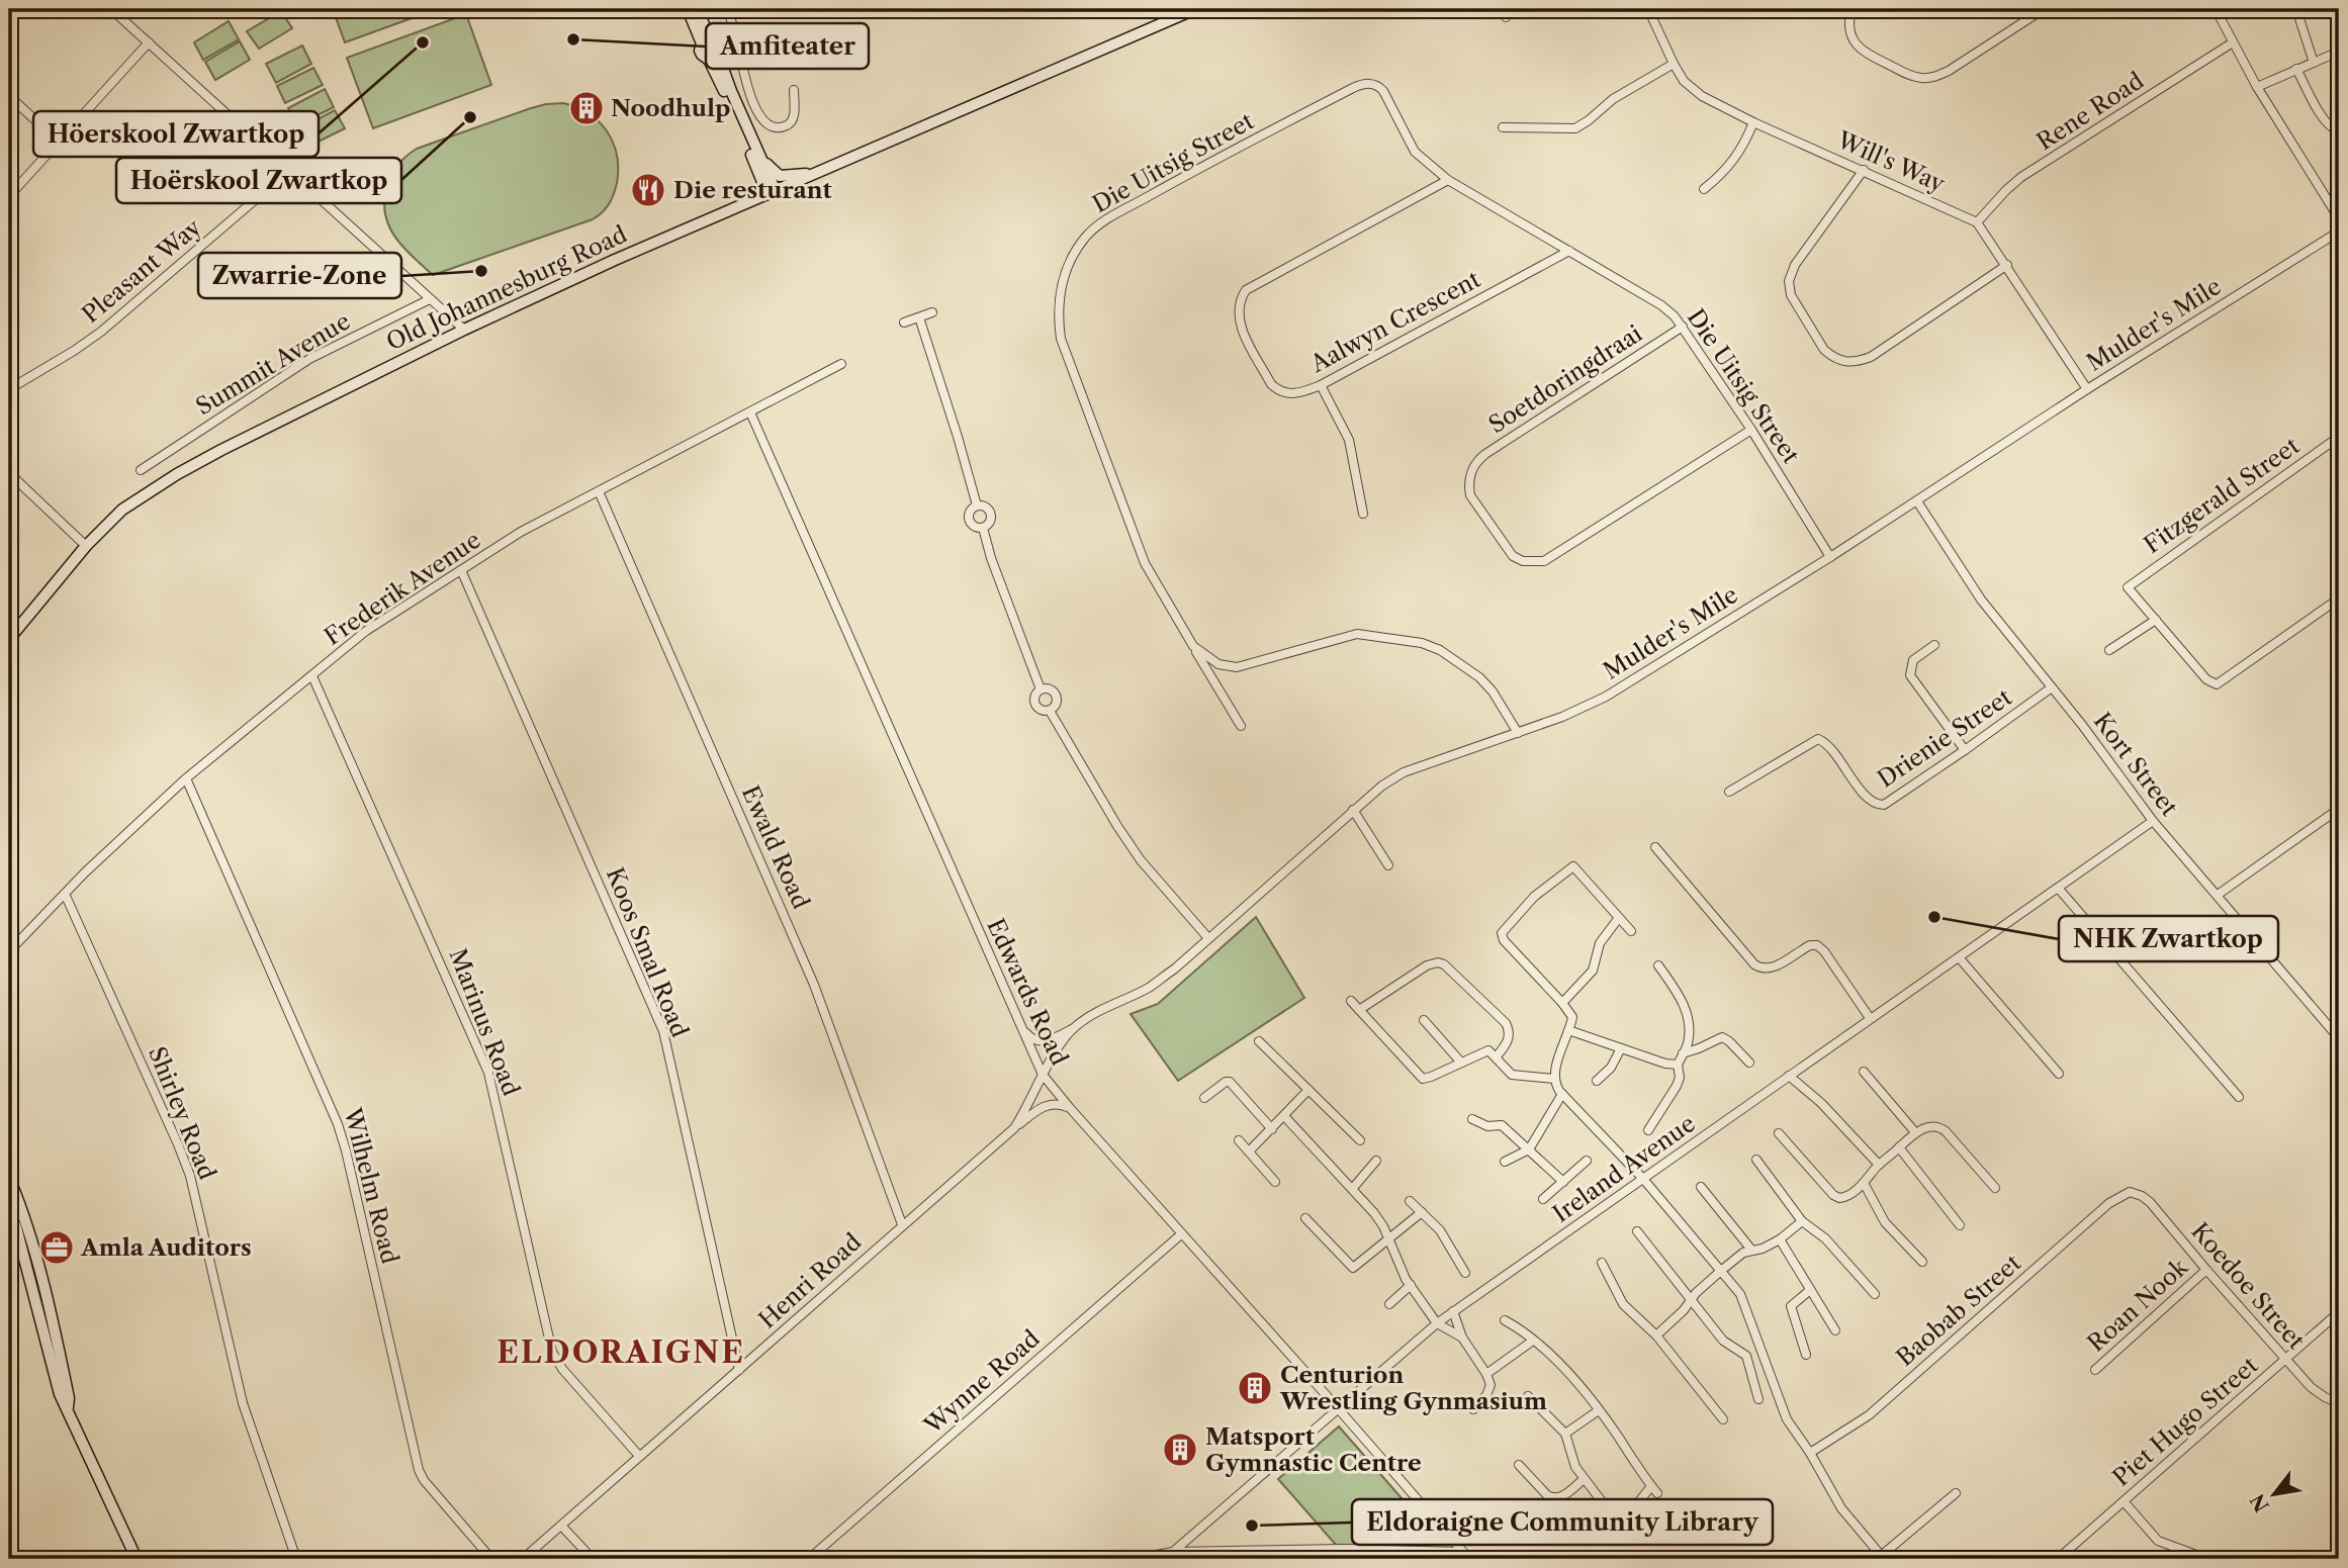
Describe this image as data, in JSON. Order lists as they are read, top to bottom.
{
  "streets": {
    "main road": ["Old Johannesburg Road"],
    "street": [
      "Rene Road",
      "Will's Way",
      "Die Uitsig Street",
      "Pleasant Way",
      "Aalwyn Crescent",
      "Mulder's Mile",
      "Summit Avenue",
      "Soetdoringdraai",
      "Fitzgerald Street",
      "Frederik Avenue",
      "Drienie Street",
      "Kort Street",
      "Ewald Road",
      "Koos Smal Road",
      "Edwards Road",
      "Marinus Road",
      "Shirley Road",
      "Ireland Avenue",
      "Wilhelm Road",
      "Henri Road",
      "Koedoe Street",
      "Roan Nook",
      "Baobab Street",
      "Wynne Road",
      "Piet Hugo Street"
    ]
  },
  "crossings": [
    ["Rene Road", "Will's Way"],
    ["Will's Way", "Mulder's Mile"],
    ["Die Uitsig Street", "Aalwyn Crescent"],
    ["Die Uitsig Street", "Mulder's Mile"],
    ["Die Uitsig Street", "Soetdoringdraai"],
    ["Mulder's Mile", "Kort Street"],
    ["Mulder's Mile", "Edwards Road"],
    ["Mulder's Mile", "Henri Road"],
    ["Frederik Avenue", "Ewald Road"],
    ["Frederik Avenue", "Koos Smal Road"],
    ["Frederik Avenue", "Edwards Road"],
    ["Frederik Avenue", "Marinus Road"],
    ["Frederik Avenue", "Shirley Road"],
    ["Frederik Avenue", "Wilhelm Road"],
    ["Drienie Street", "Kort Street"],
    ["Kort Street", "Ireland Avenue"],
    ["Ewald Road", "Henri Road"],
    ["Koos Smal Road", "Henri Road"],
    ["Edwards Road", "Ireland Avenue"],
    ["Edwards Road", "Henri Road"],
    ["Edwards Road", "Wynne Road"],
    ["Marinus Road", "Henri Road"],
    ["Koedoe Street", "Roan Nook"],
    ["Koedoe Street", "Baobab Street"],
    ["Koedoe Street", "Piet Hugo Street"]
  ],
  "districts": ["ELDORAIGNE"],
  "places": {
    "other": [
      "Amfiteater",
      "Höerskool Zwartkop",
      "Hoërskool Zwartkop",
      "Zwarrie-Zone",
      "NHK Zwartkop",
      "Eldoraigne Community Library"
    ],
    "building": ["Noodhulp", "Centurion Wrestling Gynmasium", "Matsport Gymnastic Centre"],
    "restaurant": ["Die resturant"],
    "office": ["Amla Auditors"]
  },
  "north": "bottom left"
}
